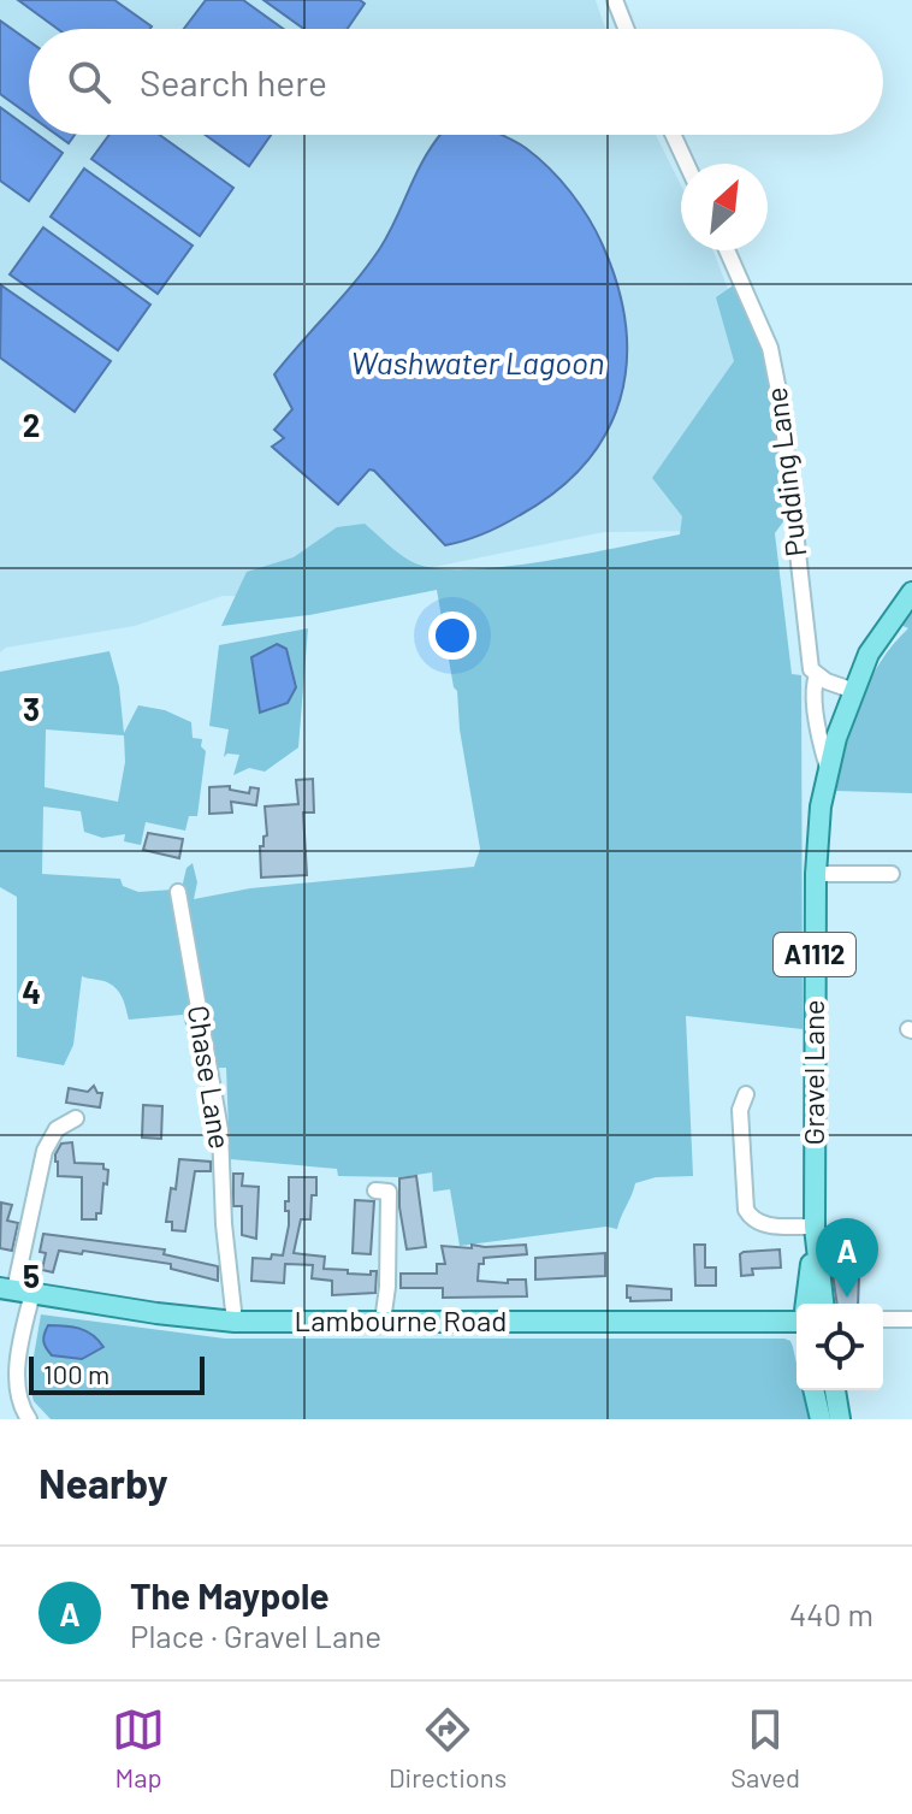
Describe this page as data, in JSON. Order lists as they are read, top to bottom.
{
  "streets": {
    "main road": ["A1112", "Gravel Lane", "Lambourne Road"],
    "street": ["Pudding Lane", "Chase Lane"]
  },
  "crossings": [
    ["Pudding Lane", "Gravel Lane"],
    ["Chase Lane", "Lambourne Road"]
  ],
  "water": ["Washwater Lagoon"],
  "scale_bar": "100 m",
  "north": "top right",
  "page": {
    "search": "Search here",
    "pins": "A",
    "scale": "100 m",
    "heading": "Nearby",
    "list": [
      {
        "mark": "A",
        "name": "The Maypole",
        "note": "Place · Gravel Lane",
        "value": "440 m"
      }
    ],
    "nav": ["Map", "Directions", "Saved"]
  },
  "grid": {
    "rows": [
      "2",
      "3",
      "4",
      "5"
    ]
  }
}
